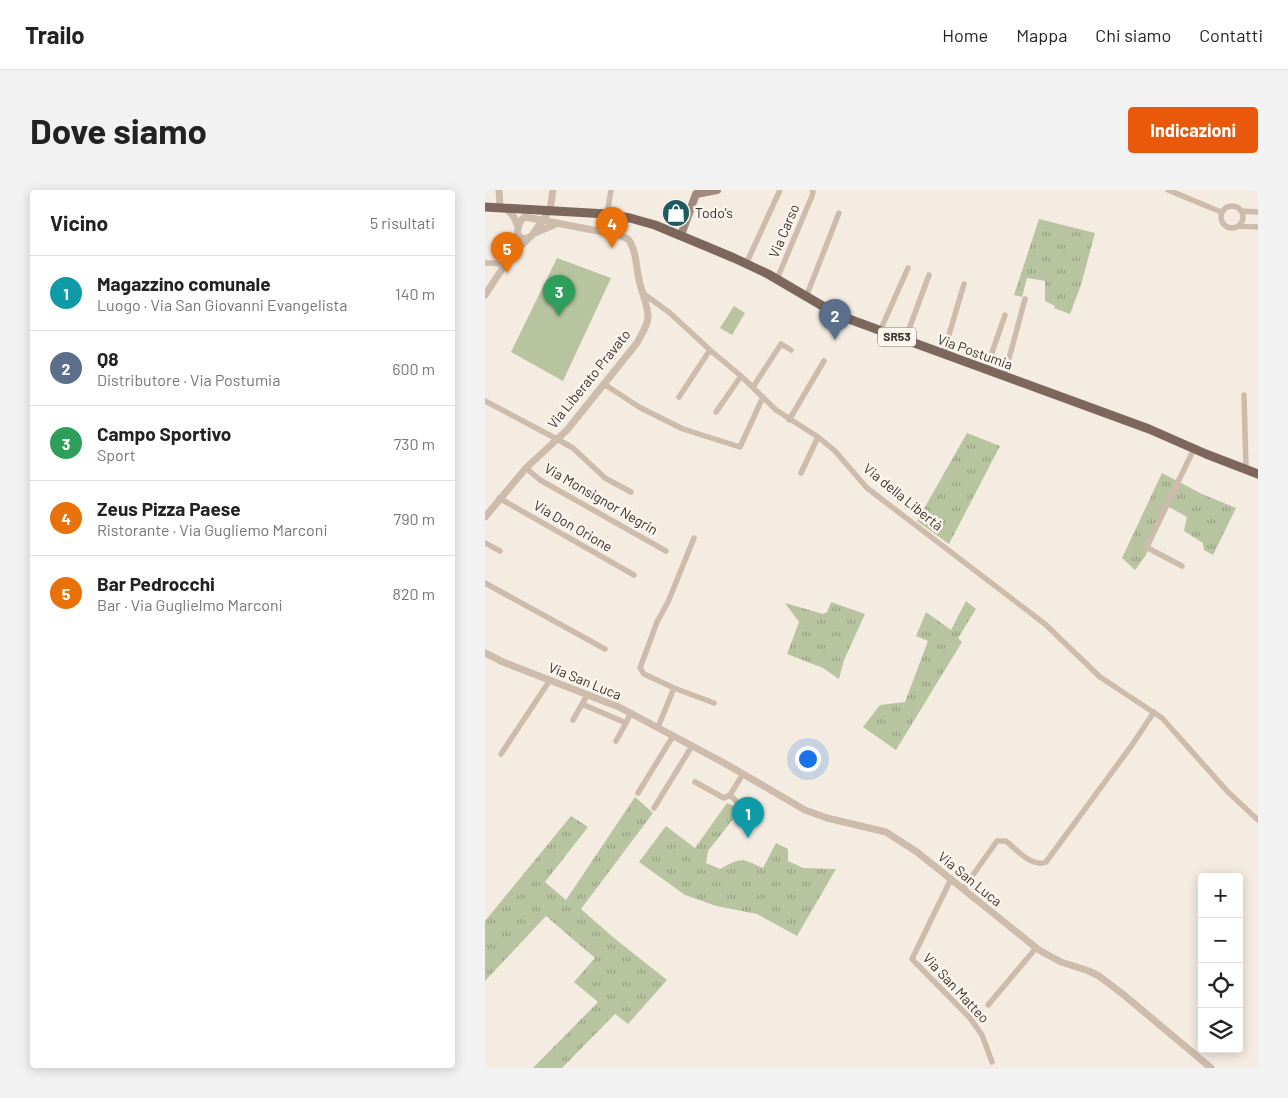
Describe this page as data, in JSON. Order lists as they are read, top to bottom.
{
  "streets": {
    "main road": ["SR53", "Via Postumia"],
    "street": [
      "Via Carso",
      "Via Liberato Pravato",
      "Via della Libertà",
      "Via Monsignor Negrin",
      "Via Don Orione",
      "Via San Luca",
      "Via San Matteo"
    ]
  },
  "crossings": [
    ["Via Carso", "Via Postumia"],
    ["Via Liberato Pravato", "Via della Libertà"],
    ["Via Liberato Pravato", "Via Monsignor Negrin"],
    ["Via Liberato Pravato", "Via Don Orione"],
    ["Via San Luca", "Via San Matteo"]
  ],
  "places": {
    "shop": ["Todo's"]
  },
  "page": {
    "header": "Trailo",
    "nav": [
      "Home",
      "Mappa",
      "Chi siamo",
      "Contatti"
    ],
    "buttons": "Indicazioni",
    "title": "Dove siamo",
    "heading": ["Vicino", "5 risultati"],
    "pins": [
      "4",
      "5",
      "3",
      "2",
      "1"
    ],
    "list": [
      {
        "mark": "1",
        "name": "Magazzino comunale",
        "note": "Luogo · Via San Giovanni Evangelista",
        "value": "140 m"
      },
      {
        "mark": "2",
        "name": "Q8",
        "note": "Distributore · Via Postumia",
        "value": "600 m"
      },
      {
        "mark": "3",
        "name": "Campo Sportivo",
        "note": "Sport",
        "value": "730 m"
      },
      {
        "mark": "4",
        "name": "Zeus Pizza Paese",
        "note": "Ristorante · Via Gugliemo Marconi",
        "value": "790 m"
      },
      {
        "mark": "5",
        "name": "Bar Pedrocchi",
        "note": "Bar · Via Guglielmo Marconi",
        "value": "820 m"
      }
    ],
    "map_buttons": ["+", "−"]
  }
}
